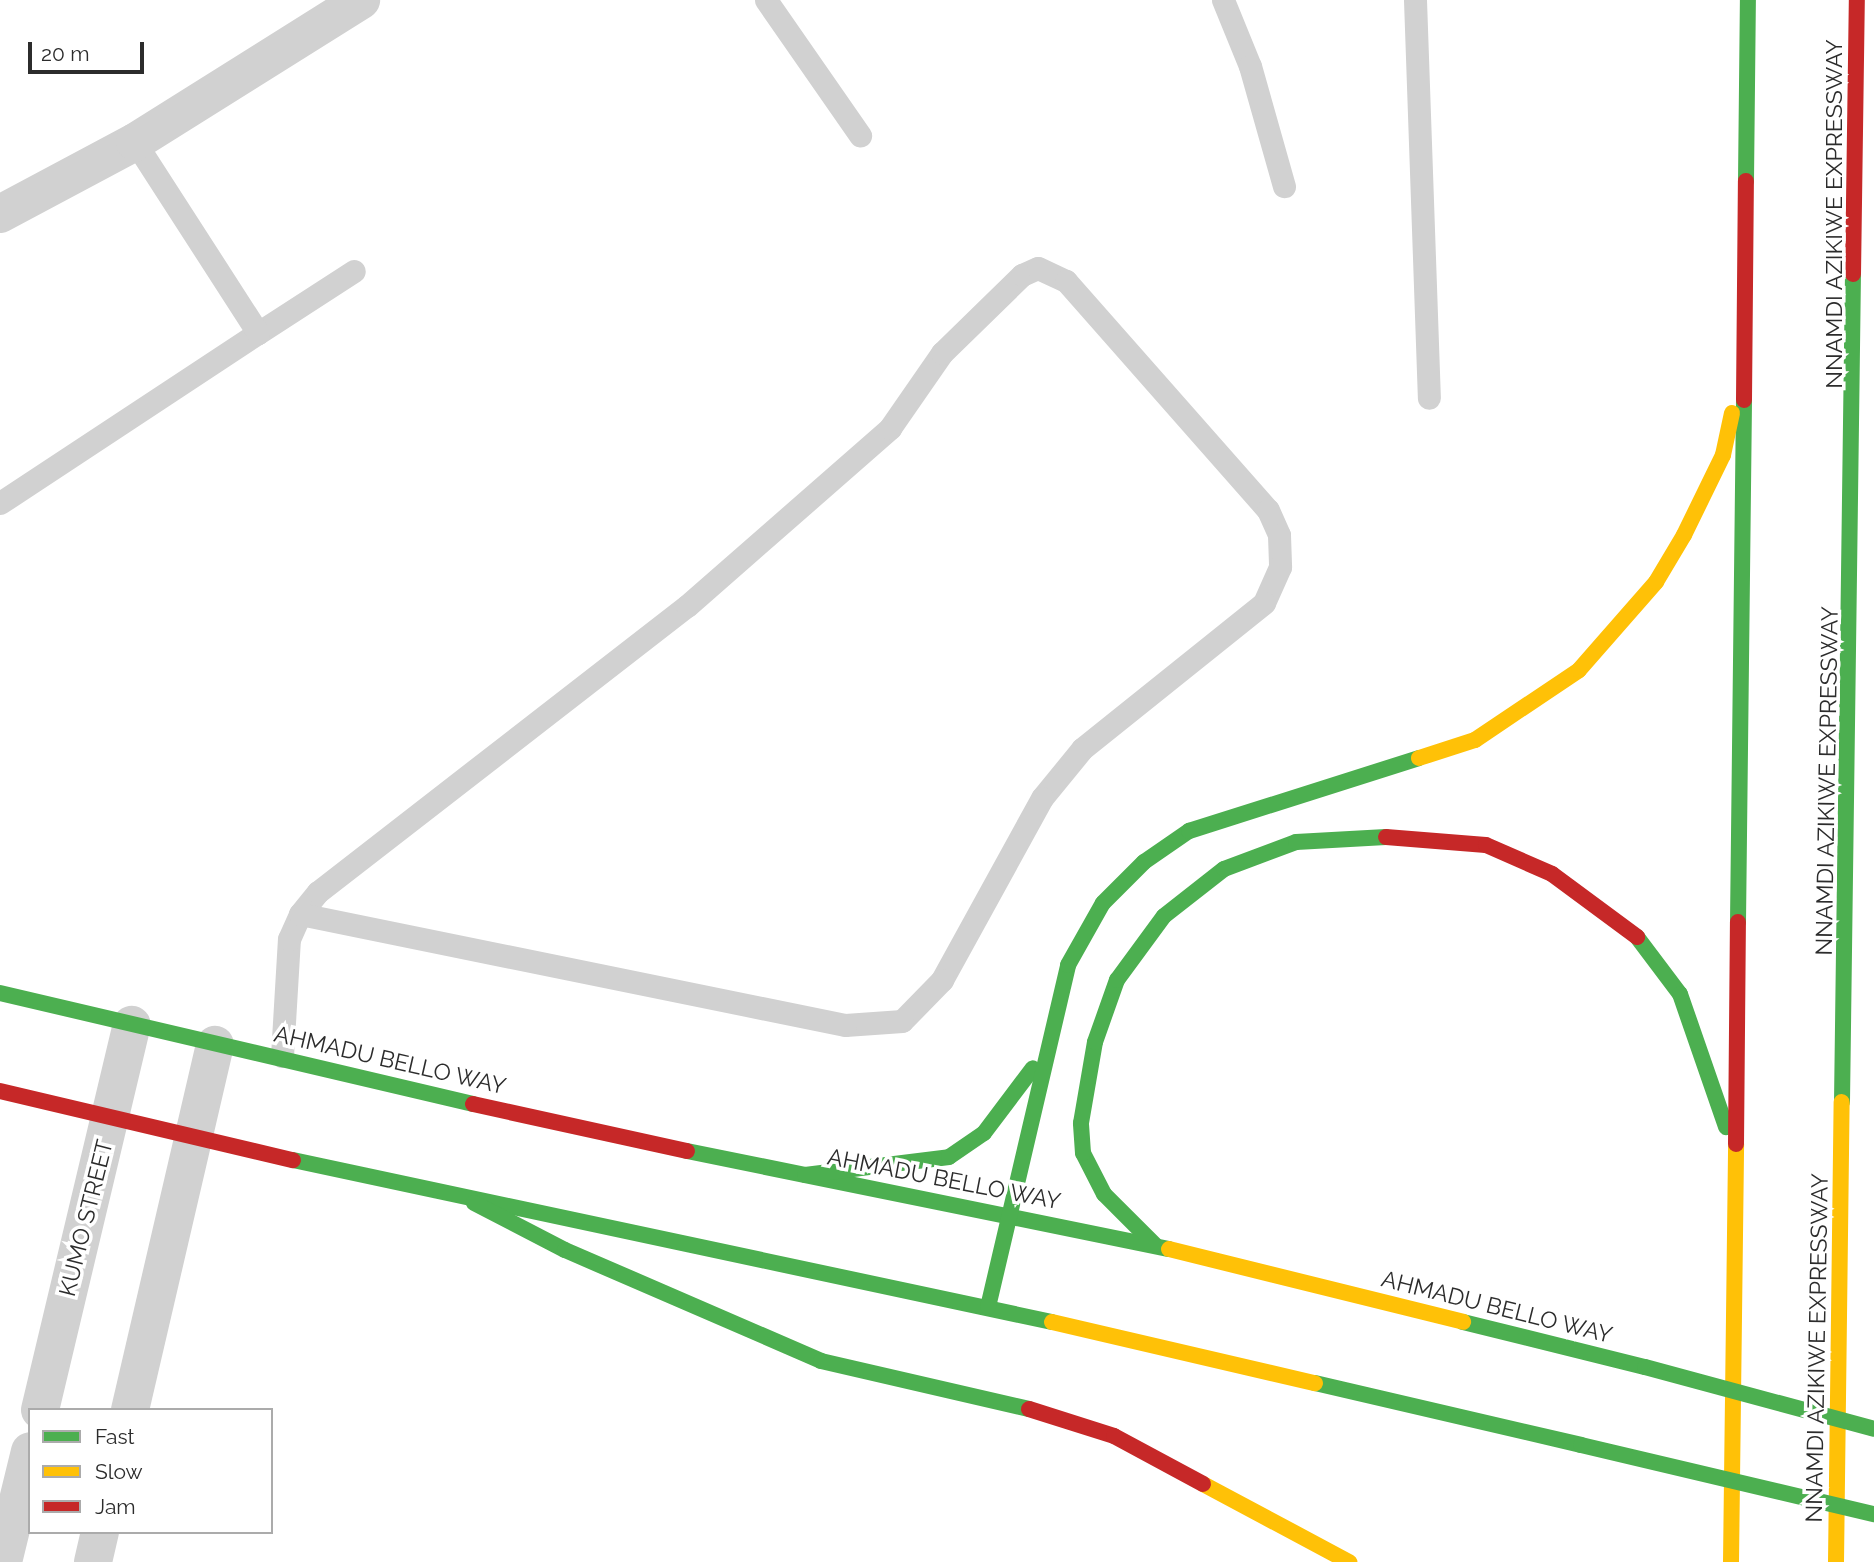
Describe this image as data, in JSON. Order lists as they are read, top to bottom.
{
  "streets": {
    "main road": ["NNAMDI AZIKIWE EXPRESSWAY", "AHMADU BELLO WAY"],
    "street": ["KUMO STREET"]
  },
  "crossings": [
    ["AHMADU BELLO WAY", "KUMO STREET"]
  ],
  "legend": ["Fast", "Slow", "Jam"],
  "scale_bar": "20 m"
}
